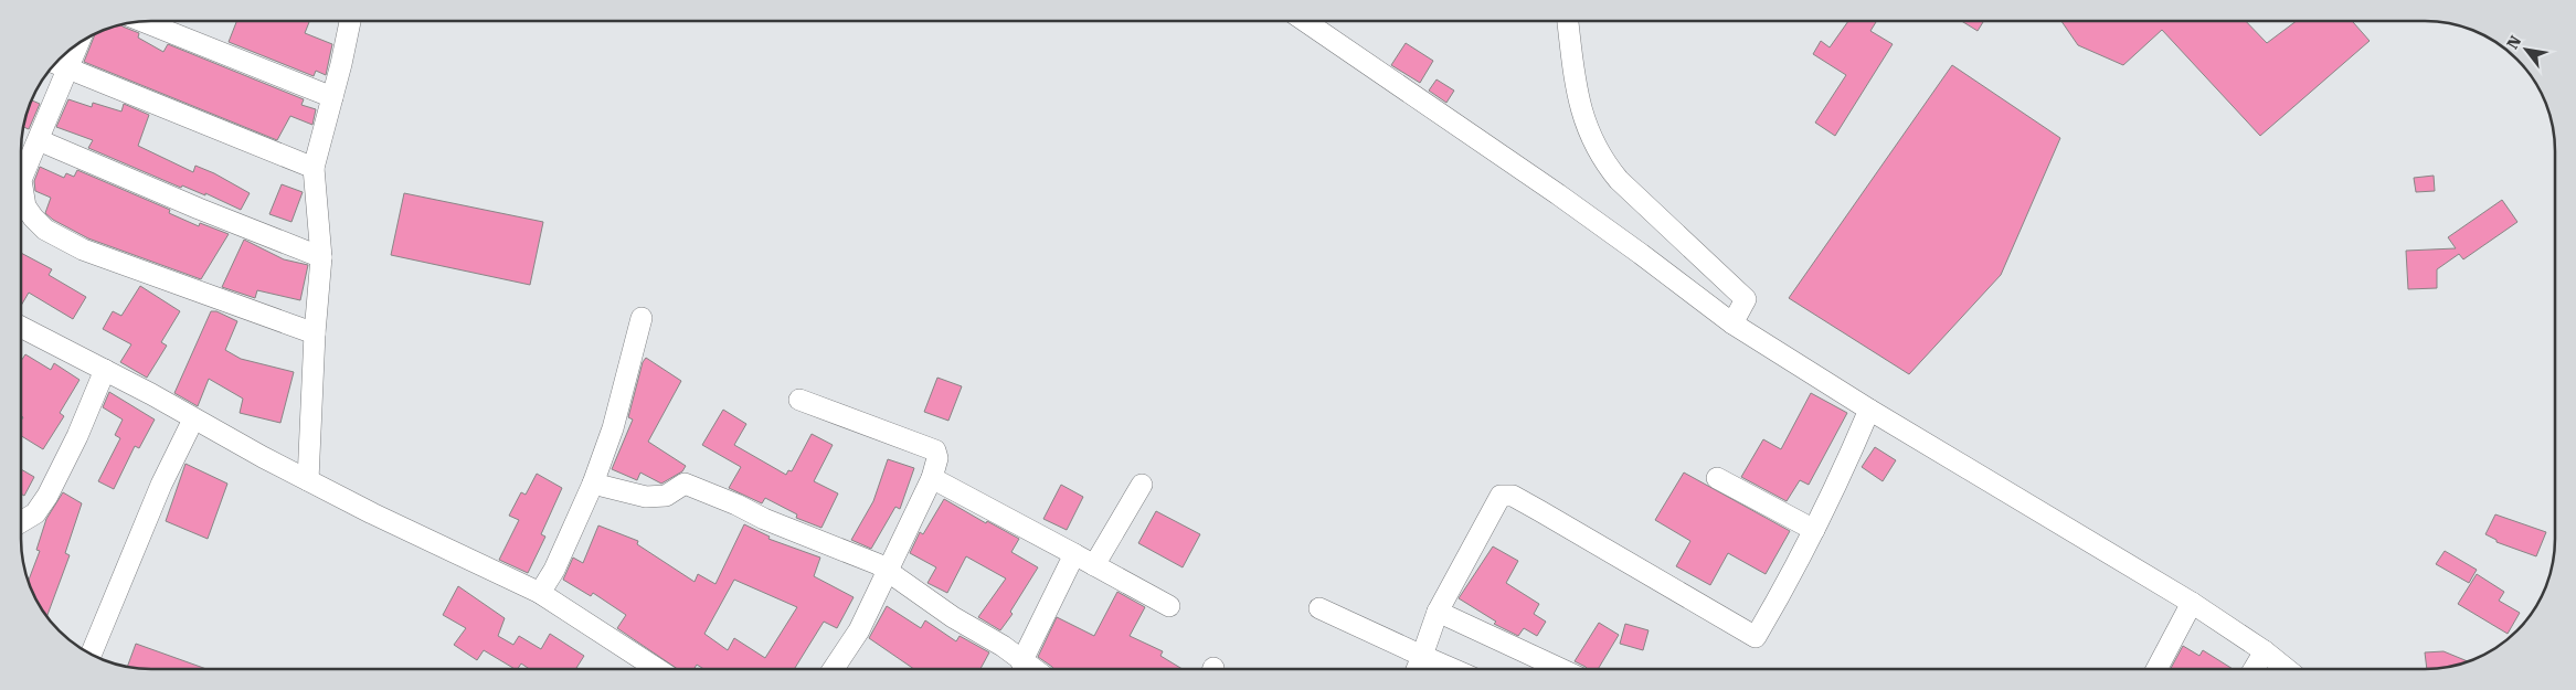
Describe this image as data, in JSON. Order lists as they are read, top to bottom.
{
  "north": "top left"
}
